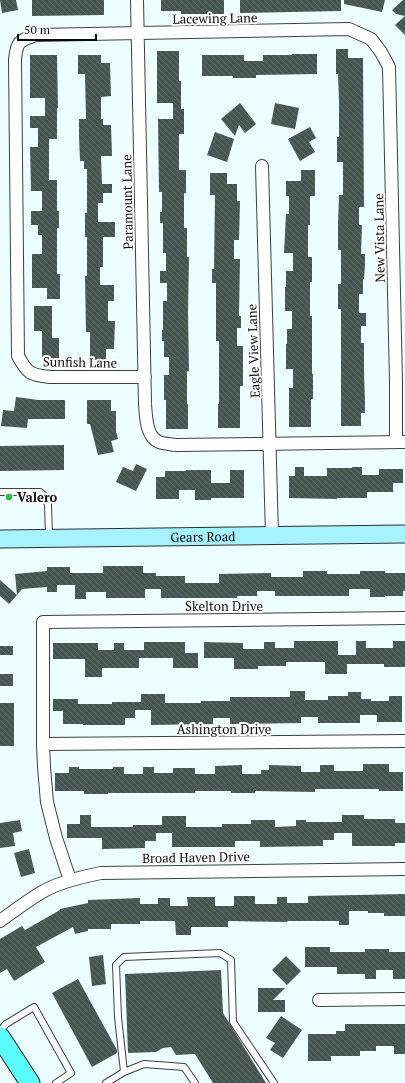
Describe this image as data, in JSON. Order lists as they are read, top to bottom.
{
  "streets": {
    "main road": ["Gears Road"],
    "street": [
      "Lacewing Lane",
      "Paramount Lane",
      "New Vista Lane",
      "Eagle View Lane",
      "Sunfish Lane",
      "Skelton Drive",
      "Ashington Drive",
      "Broad Haven Drive"
    ]
  },
  "crossings": [
    ["Lacewing Lane", "Paramount Lane"],
    ["Lacewing Lane", "New Vista Lane"],
    ["Lacewing Lane", "Sunfish Lane"],
    ["Paramount Lane", "Eagle View Lane"],
    ["Paramount Lane", "Sunfish Lane"],
    ["Eagle View Lane", "Gears Road"],
    ["Skelton Drive", "Ashington Drive"]
  ],
  "places": ["Valero"],
  "scale_bar": "50 m"
}
